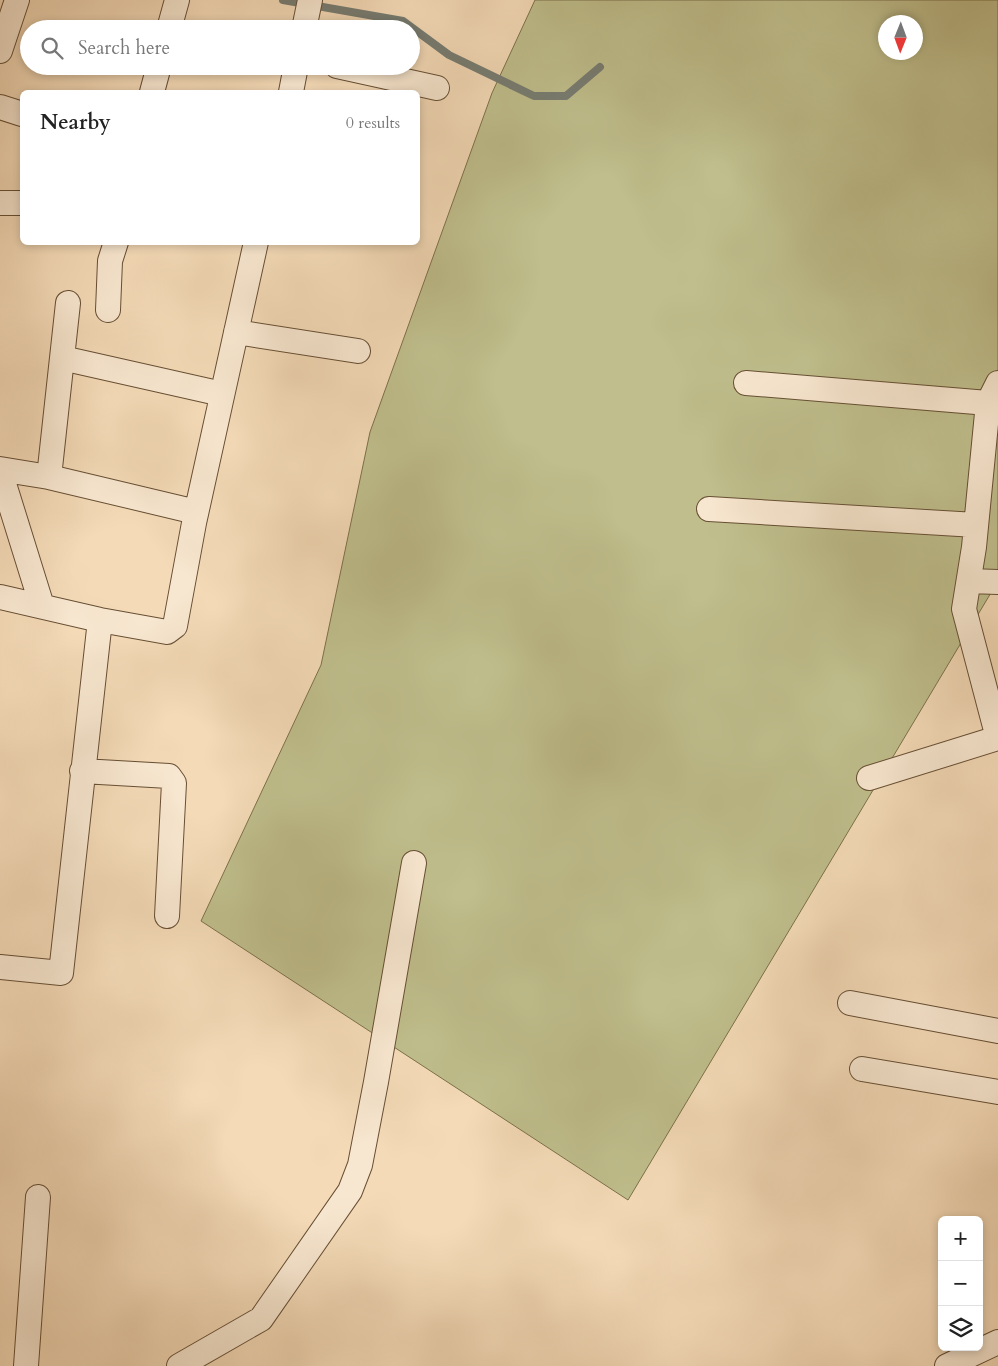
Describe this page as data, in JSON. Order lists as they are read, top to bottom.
{
  "north": "bottom",
  "page": {
    "search": "Search here",
    "heading": ["Nearby", "0 results"],
    "map_buttons": ["+", "−"]
  }
}
